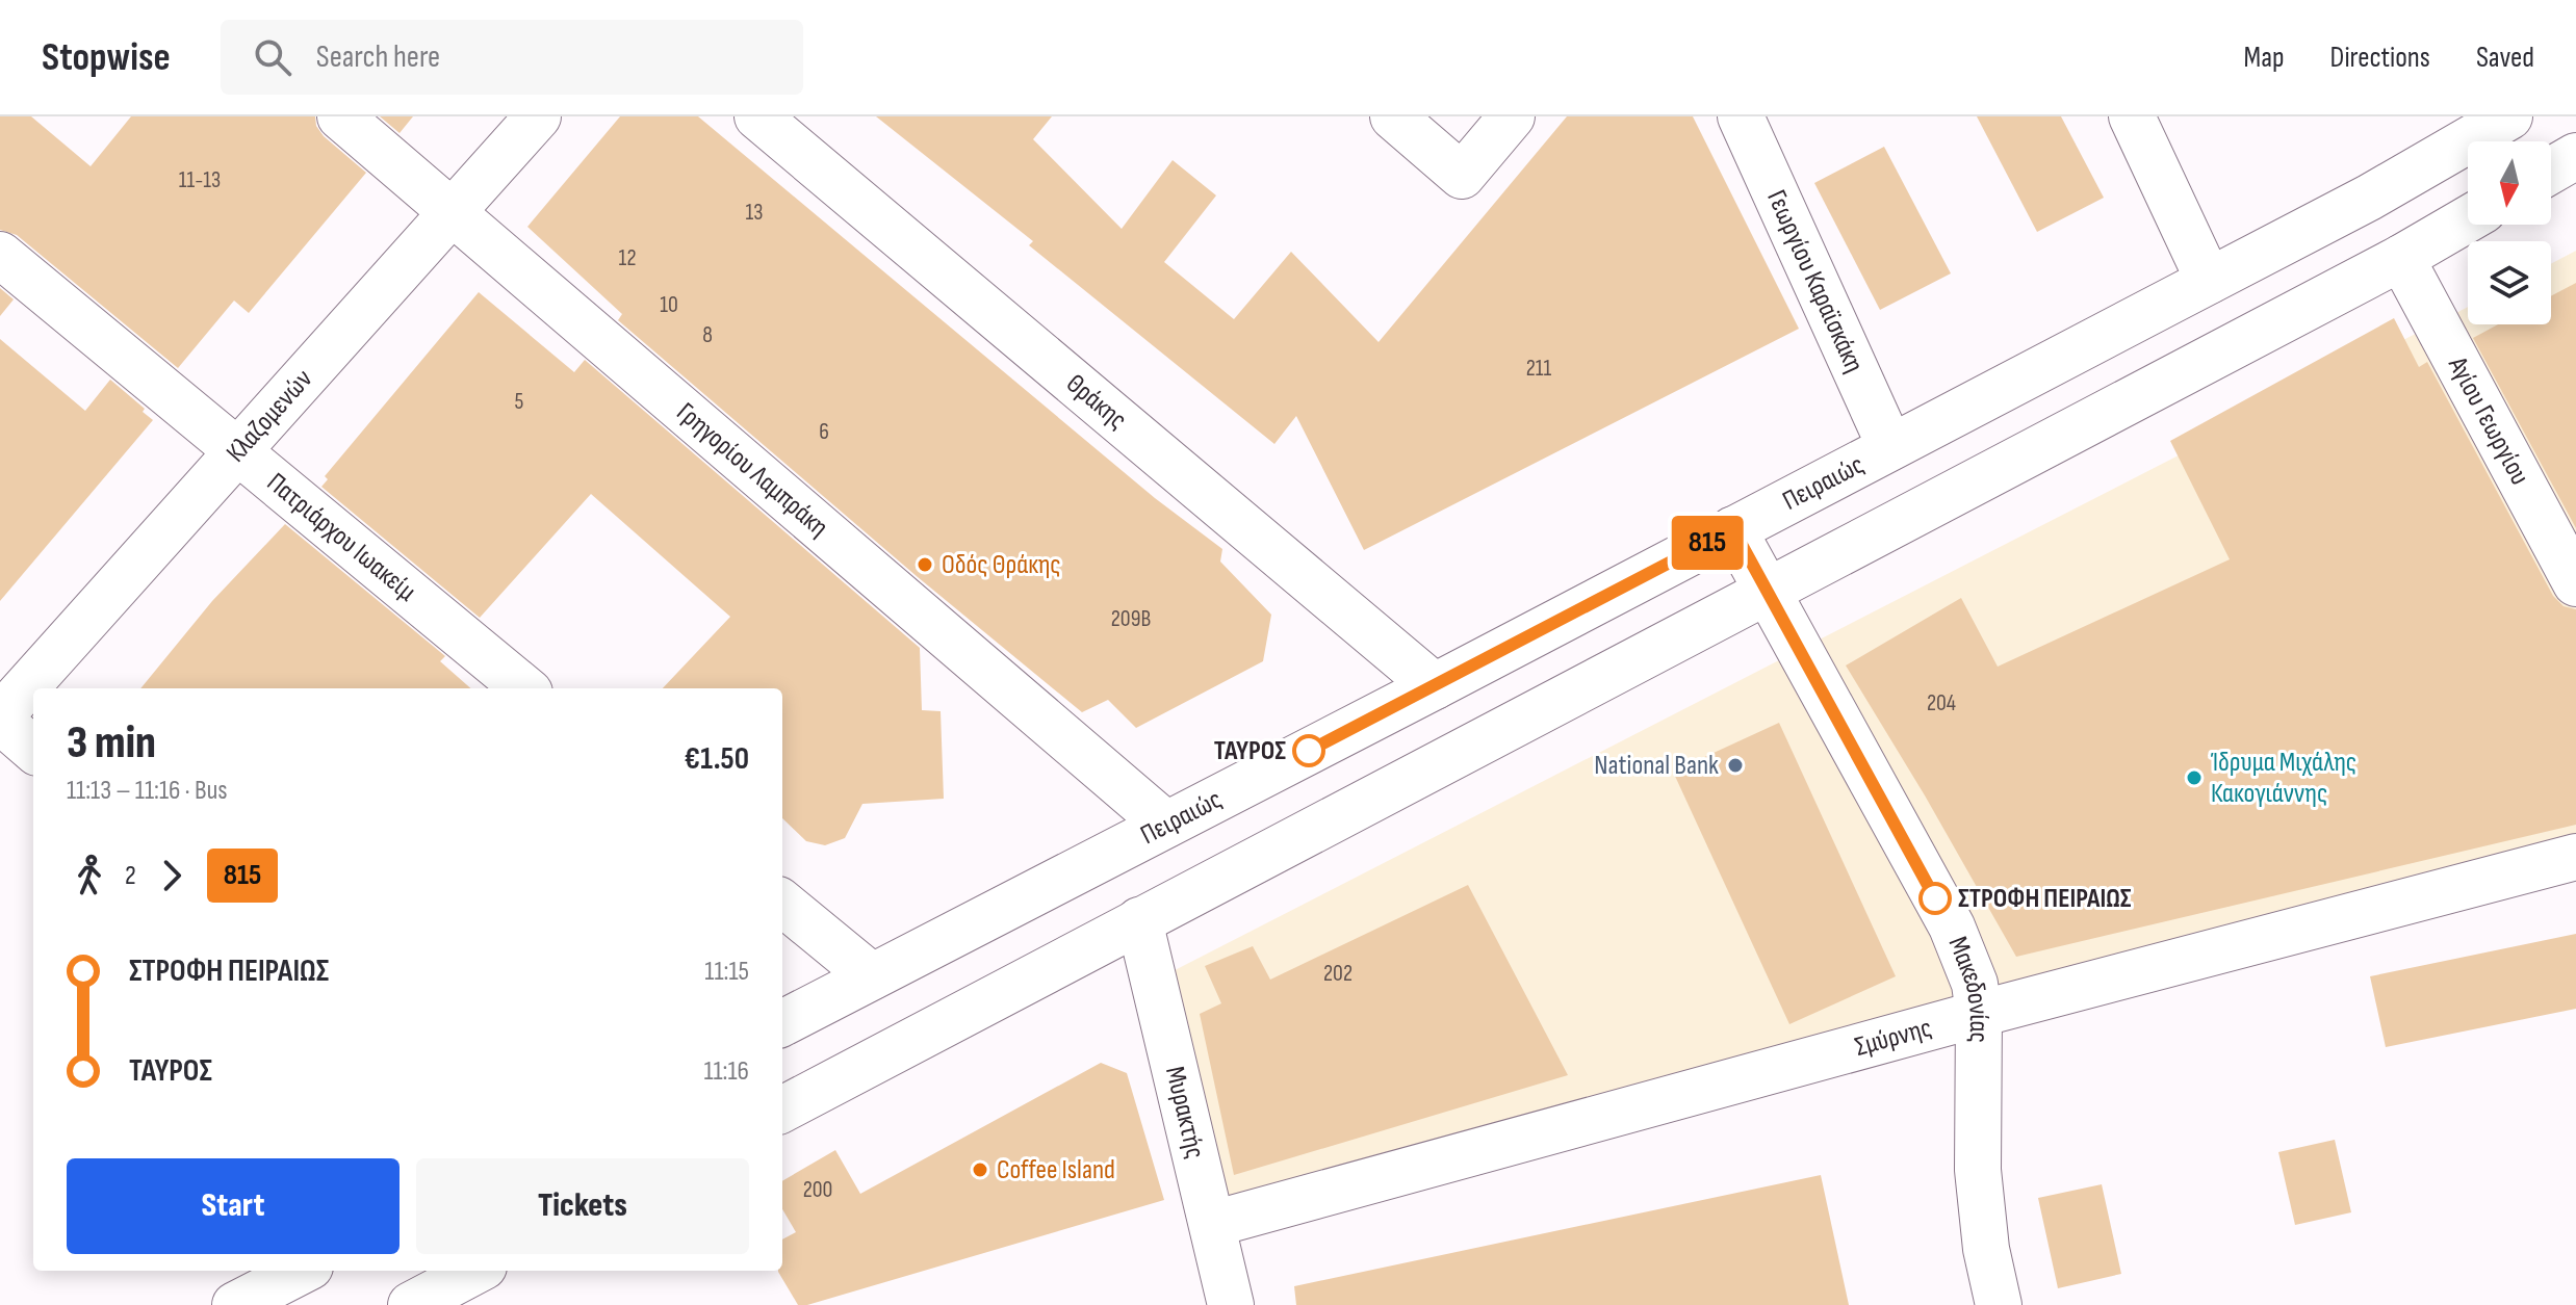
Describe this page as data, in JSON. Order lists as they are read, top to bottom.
{
  "streets": {
    "street": [
      "Γεωργίου Καραϊσκάκη",
      "Θράκης",
      "Κλαζομενών",
      "Αγίου Γεωργίου",
      "Γρηγορίου Λαμπράκη",
      "Πειραιώς",
      "Πατριάρχου Ιωακείμ",
      "Μακεδονίας",
      "Σμύρνης",
      "Μυρακτής"
    ]
  },
  "crossings": [
    ["Γεωργίου Καραϊσκάκη", "Πειραιώς"],
    ["Θράκης", "Πειραιώς"],
    ["Κλαζομενών", "Γρηγορίου Λαμπράκη"],
    ["Κλαζομενών", "Πατριάρχου Ιωακείμ"],
    ["Γρηγορίου Λαμπράκη", "Πειραιώς"],
    ["Πειραιώς", "Μακεδονίας"],
    ["Μακεδονίας", "Σμύρνης"],
    ["Σμύρνης", "Μυρακτής"]
  ],
  "places": [
    "Οδός Θράκης",
    "ΤΑΥΡΟΣ",
    "National Bank",
    "Ίδρυμα Μιχάλης Κακογιάννης",
    "ΣΤΡΟΦΗ ΠΕΙΡΑΙΩΣ",
    "Coffee Island"
  ],
  "lines": ["bus line 815"],
  "house_numbers": [
    "11-13",
    "13",
    "12",
    "10",
    "8",
    "211",
    "5",
    "6",
    "209Β",
    "204",
    "202",
    "200"
  ],
  "north": "bottom",
  "page": {
    "header": "Stopwise",
    "search": "Search here",
    "nav": ["Map", "Directions", "Saved"],
    "on_map": "815",
    "heading": ["3 min", "11:13 – 11:16 · Bus", "€1.50"],
    "legs": ["2", "815"],
    "list": [
      {
        "name": "ΣΤΡΟΦΗ ΠΕΙΡΑΙΩΣ",
        "value": "11:15"
      },
      {
        "name": "ΤΑΥΡΟΣ",
        "value": "11:16"
      }
    ],
    "buttons": ["Start", "Tickets"]
  }
}
